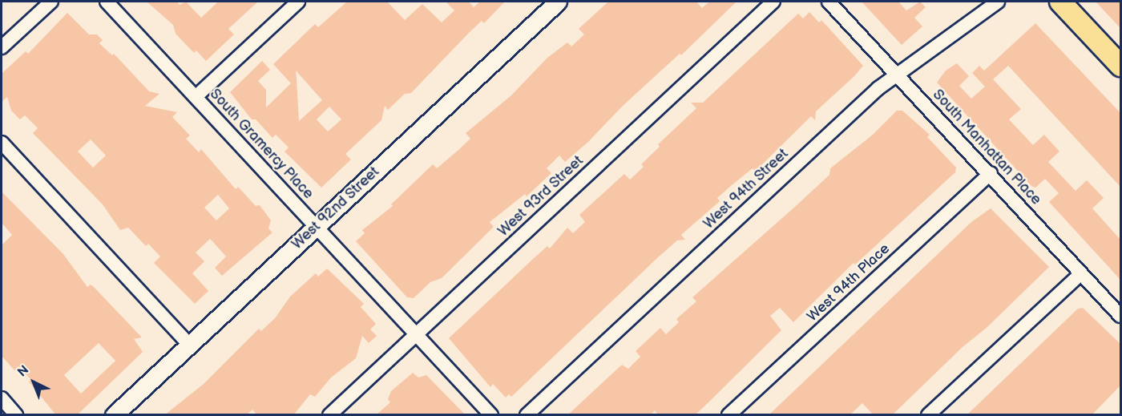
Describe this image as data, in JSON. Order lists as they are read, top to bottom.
{
  "streets": {
    "street": [
      "South Gramercy Place",
      "South Manhattan Place",
      "West 94th Street",
      "West 93rd Street",
      "West 92nd Street",
      "West 94th Place"
    ]
  },
  "crossings": [
    ["South Gramercy Place", "West 93rd Street"],
    ["South Gramercy Place", "West 92nd Street"],
    ["South Manhattan Place", "West 94th Street"],
    ["South Manhattan Place", "West 94th Place"]
  ],
  "north": "top left"
}
